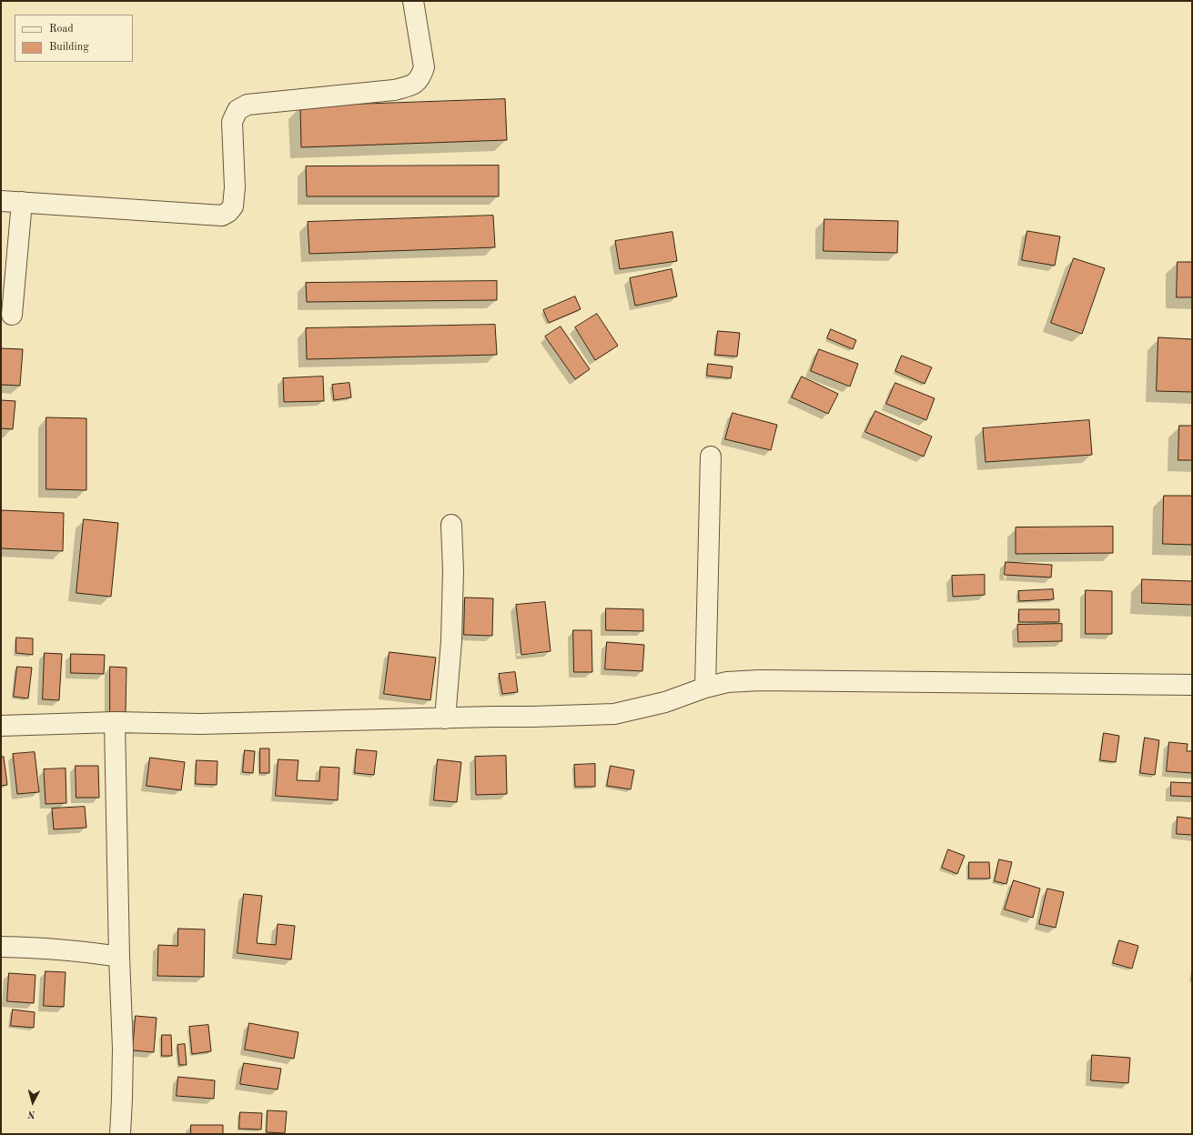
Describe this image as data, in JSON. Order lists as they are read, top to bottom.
{
  "legend": ["Road", "Building"],
  "north": "bottom"
}
